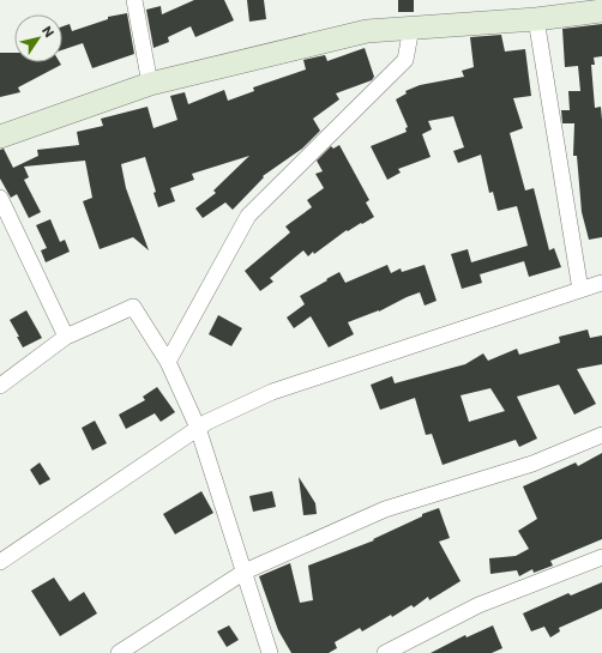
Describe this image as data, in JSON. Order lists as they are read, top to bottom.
{
  "north": "top right"
}
